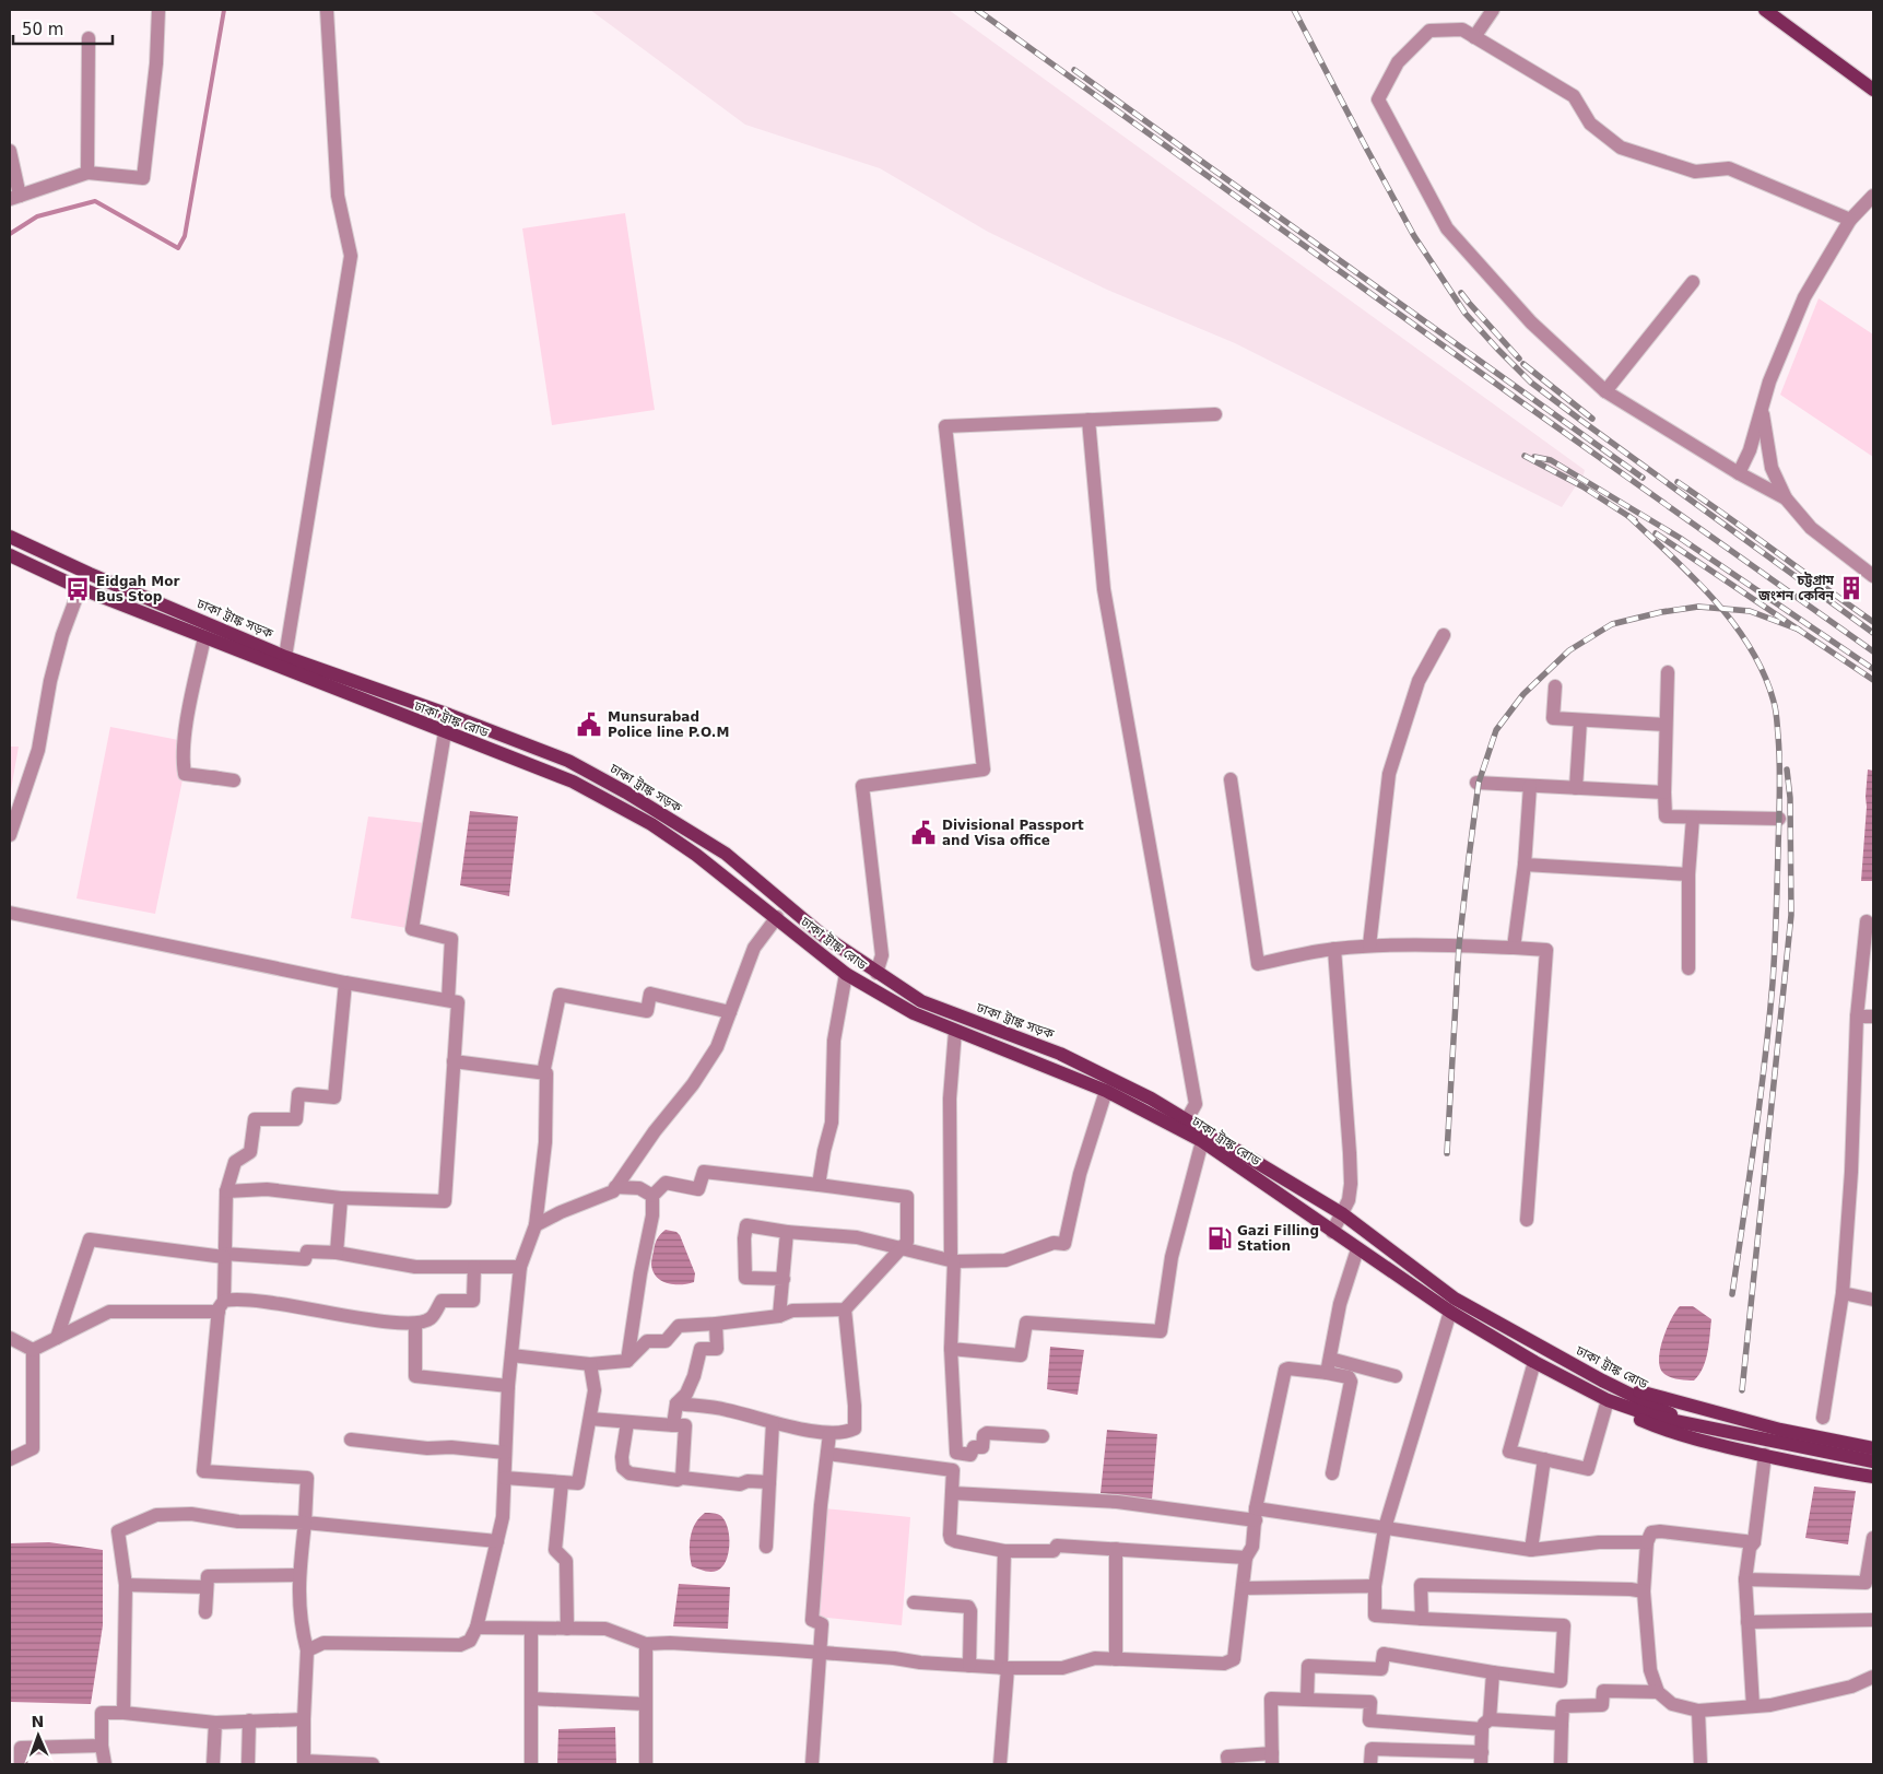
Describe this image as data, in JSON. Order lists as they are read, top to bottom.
{
  "streets": {
    "main road": ["ঢাকা ট্রাঙ্ক সড়ক", "ঢাকা ট্রাঙ্ক রোড"]
  },
  "crossings": [
    ["ঢাকা ট্রাঙ্ক সড়ক", "ঢাকা ট্রাঙ্ক রোড"]
  ],
  "places": {
    "building": ["চট্টগ্রাম জংশন কেবিন"],
    "bus stop": ["Eidgah Mor Bus Stop"],
    "public building": ["Munsurabad Police line P.O.M", "Divisional Passport and Visa office"],
    "fuel station": ["Gazi Filling Station"]
  },
  "scale_bar": "50 m",
  "north": "top"
}
